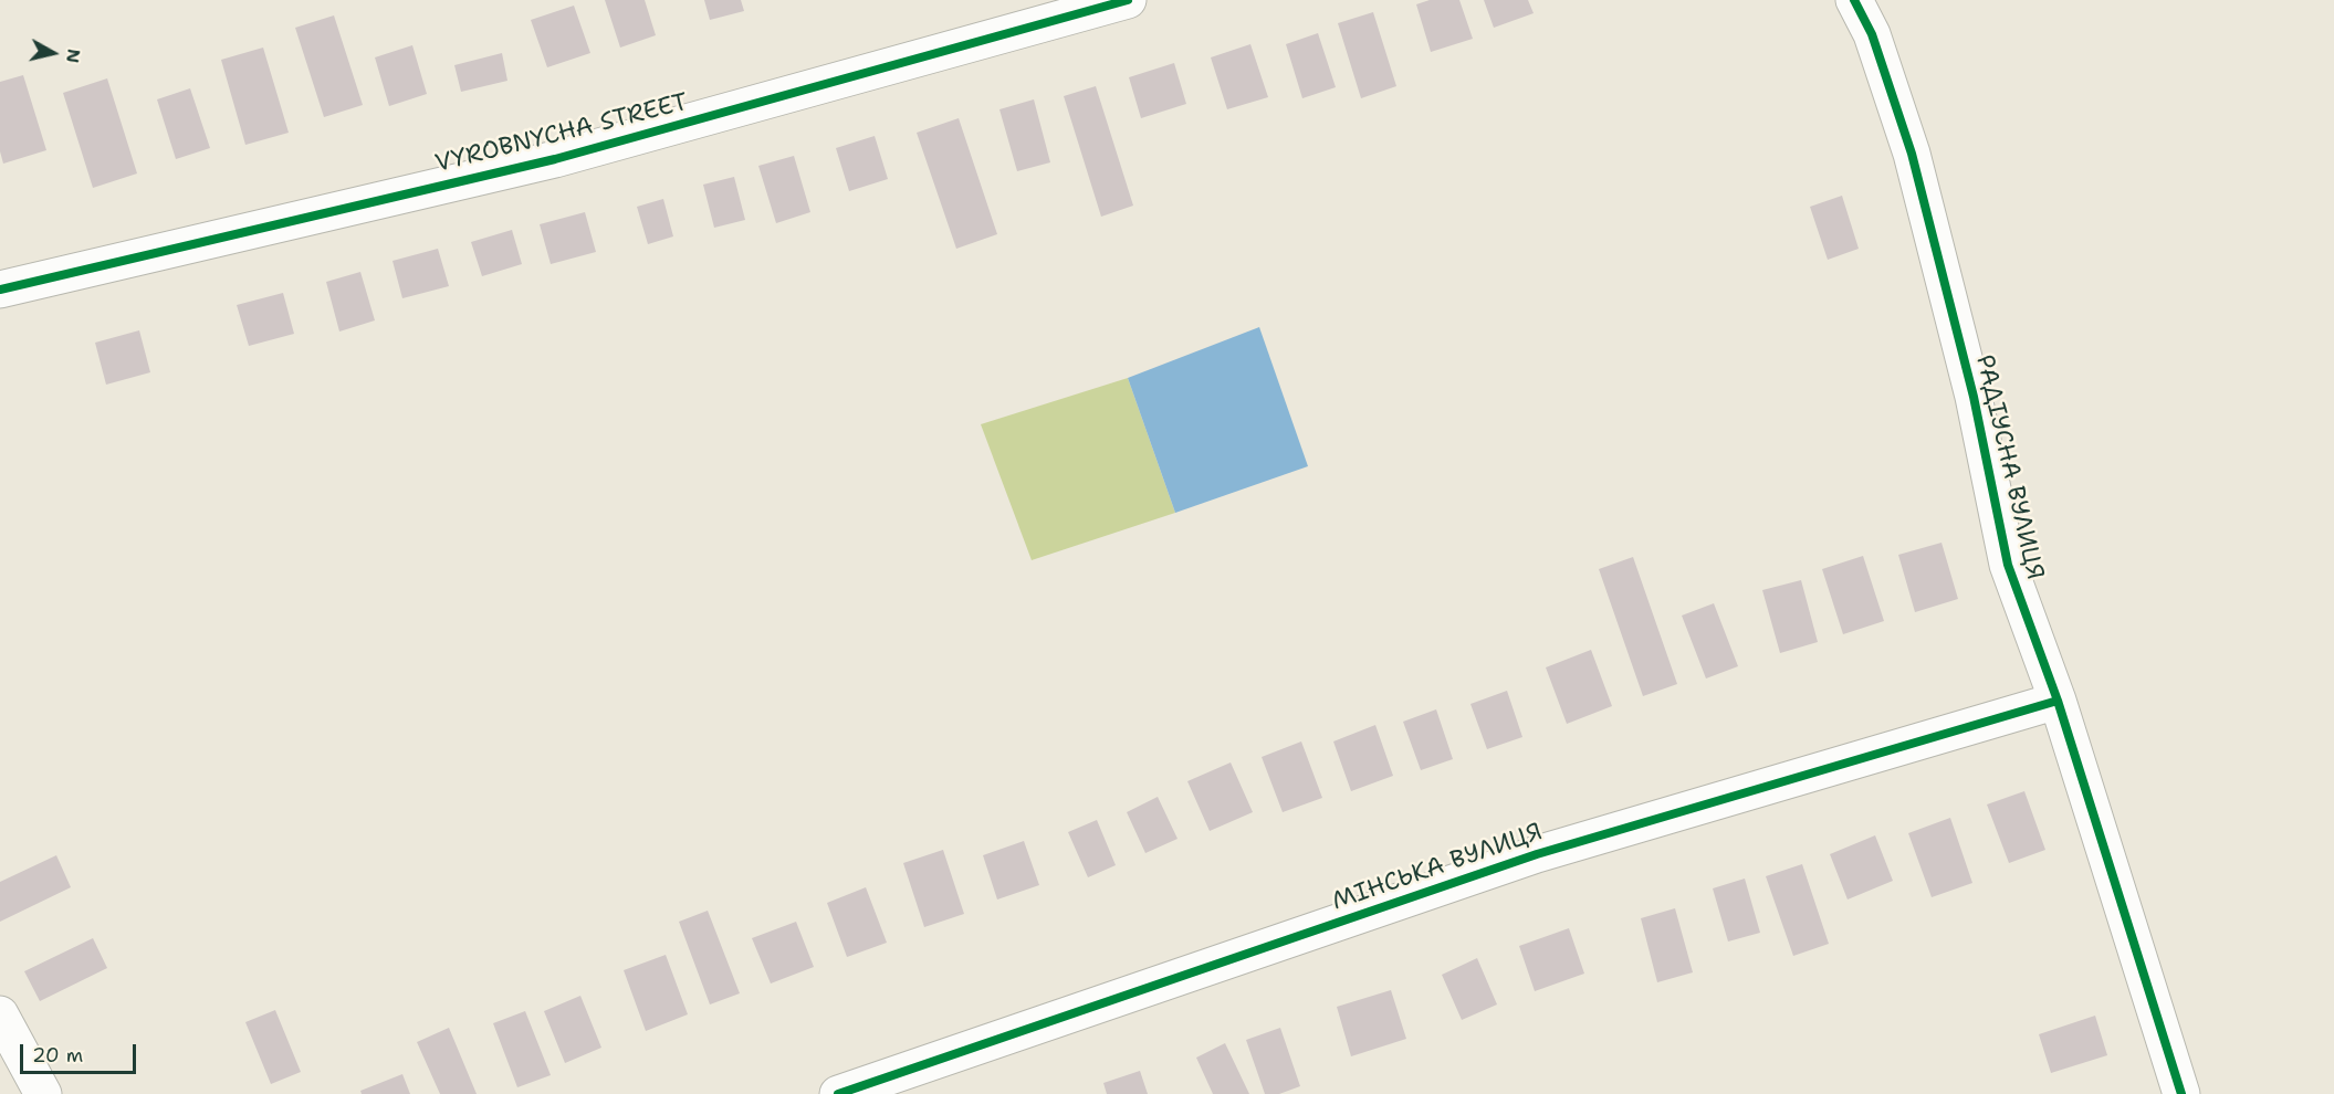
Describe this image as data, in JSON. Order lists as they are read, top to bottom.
{
  "streets": {
    "street": ["VYROBNYCHA STREET", "РАДІУСНА ВУЛИЦЯ", "МІНСЬКА ВУЛИЦЯ"]
  },
  "crossings": [
    ["РАДІУСНА ВУЛИЦЯ", "МІНСЬКА ВУЛИЦЯ"]
  ],
  "scale_bar": "20 m",
  "north": "right"
}
